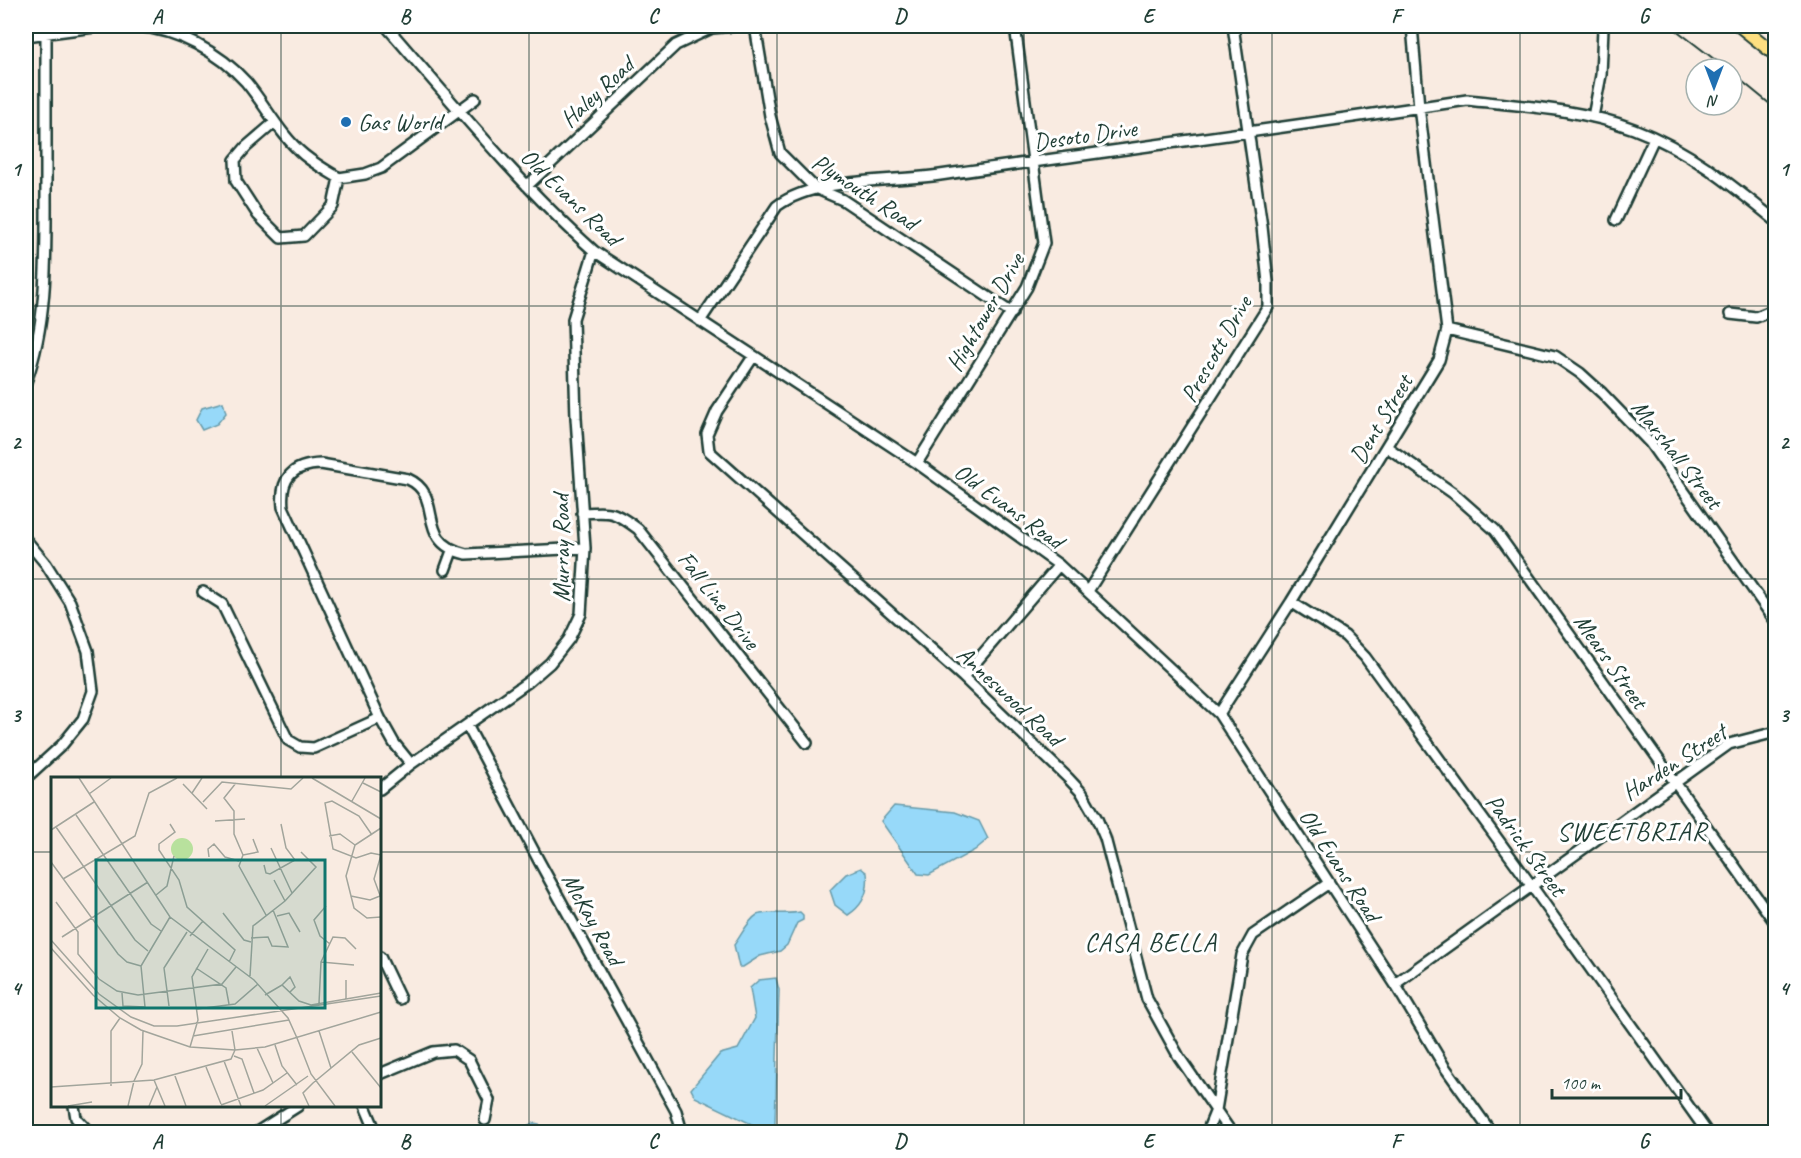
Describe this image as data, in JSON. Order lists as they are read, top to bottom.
{
  "streets": {
    "street": [
      "Haley Road",
      "Desoto Drive",
      "Plymouth Road",
      "Old Evans Road",
      "Hightower Drive",
      "Prescott Drive",
      "Dent Street",
      "Marshall Street",
      "Murray Road",
      "Fall Line Drive",
      "Mears Street",
      "Anneswood Road",
      "Harden Street",
      "Padrick Street",
      "McKay Road"
    ]
  },
  "crossings": [
    ["Haley Road", "Old Evans Road"],
    ["Desoto Drive", "Plymouth Road"],
    ["Desoto Drive", "Old Evans Road"],
    ["Desoto Drive", "Hightower Drive"],
    ["Desoto Drive", "Prescott Drive"],
    ["Desoto Drive", "Dent Street"],
    ["Plymouth Road", "Hightower Drive"],
    ["Old Evans Road", "Hightower Drive"],
    ["Old Evans Road", "Prescott Drive"],
    ["Old Evans Road", "Dent Street"],
    ["Old Evans Road", "Murray Road"],
    ["Old Evans Road", "Anneswood Road"],
    ["Old Evans Road", "Harden Street"],
    ["Dent Street", "Marshall Street"],
    ["Dent Street", "Mears Street"],
    ["Dent Street", "Padrick Street"],
    ["Murray Road", "Fall Line Drive"],
    ["Murray Road", "McKay Road"],
    ["Mears Street", "Harden Street"],
    ["Harden Street", "Padrick Street"]
  ],
  "districts": ["SWEETBRIAR", "CASA BELLA"],
  "places": ["Gas World"],
  "scale_bar": "100 m",
  "north": "bottom",
  "grid": {
    "columns": [
      "A",
      "B",
      "C",
      "D",
      "E",
      "F",
      "G"
    ],
    "rows": [
      "1",
      "2",
      "3",
      "4"
    ]
  }
}
